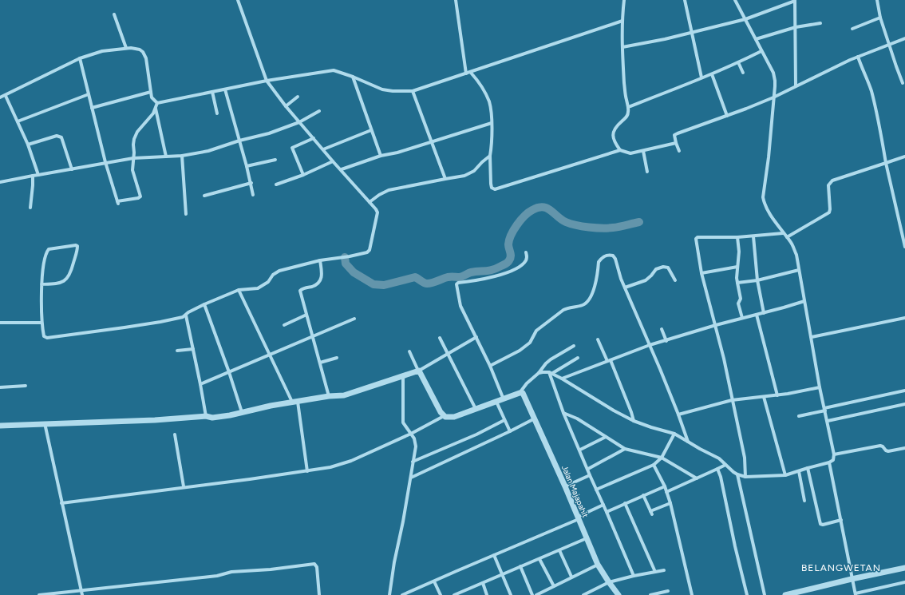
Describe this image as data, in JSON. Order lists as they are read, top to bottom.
{
  "streets": {
    "street": ["Jalan Majapahit"]
  },
  "districts": ["BELANGWETAN"]
}
